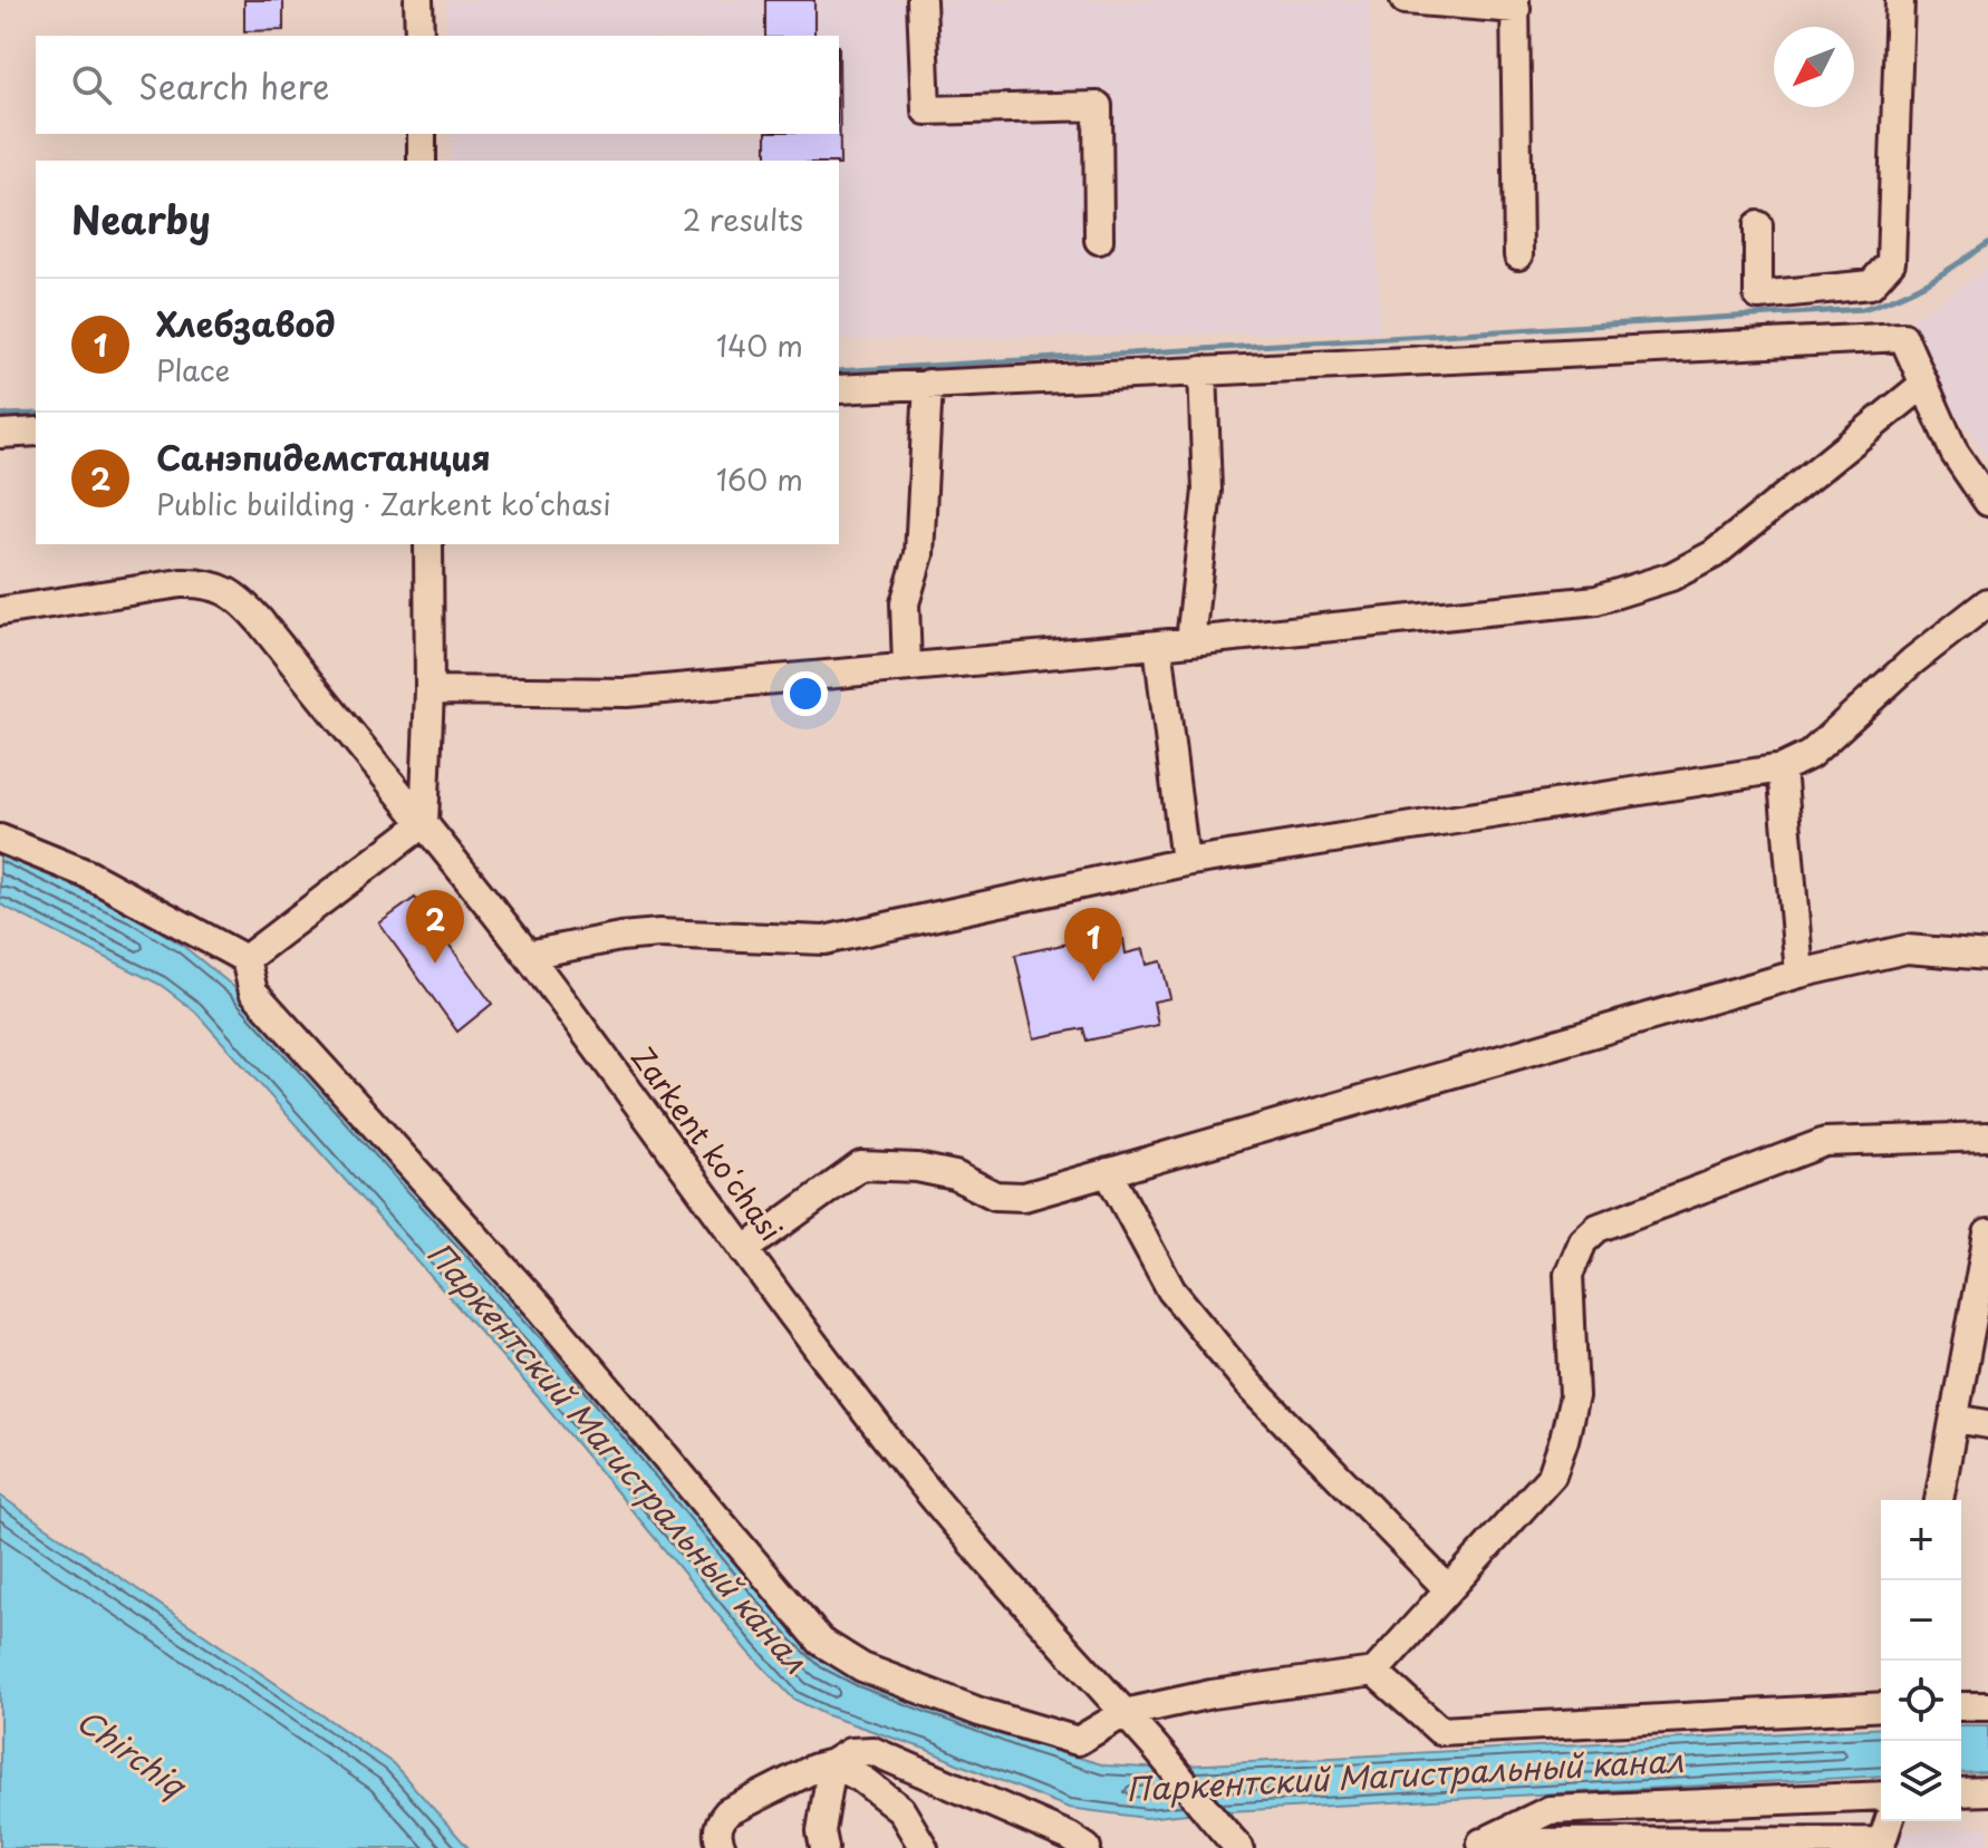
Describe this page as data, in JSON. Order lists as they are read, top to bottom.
{
  "streets": {
    "street": ["Zarkent koʻchasi"]
  },
  "water": ["Паркентский Магистральный канал", "Chirchiq"],
  "north": "bottom left",
  "page": {
    "search": "Search here",
    "heading": ["Nearby", "2 results"],
    "list": [
      {
        "mark": "1",
        "name": "Хлебзавод",
        "note": "Place",
        "value": "140 m"
      },
      {
        "mark": "2",
        "name": "Санэпидемстанция",
        "note": "Public building · Zarkent koʻchasi",
        "value": "160 m"
      }
    ],
    "pins": ["2", "1"],
    "map_buttons": ["+", "−"]
  }
}
